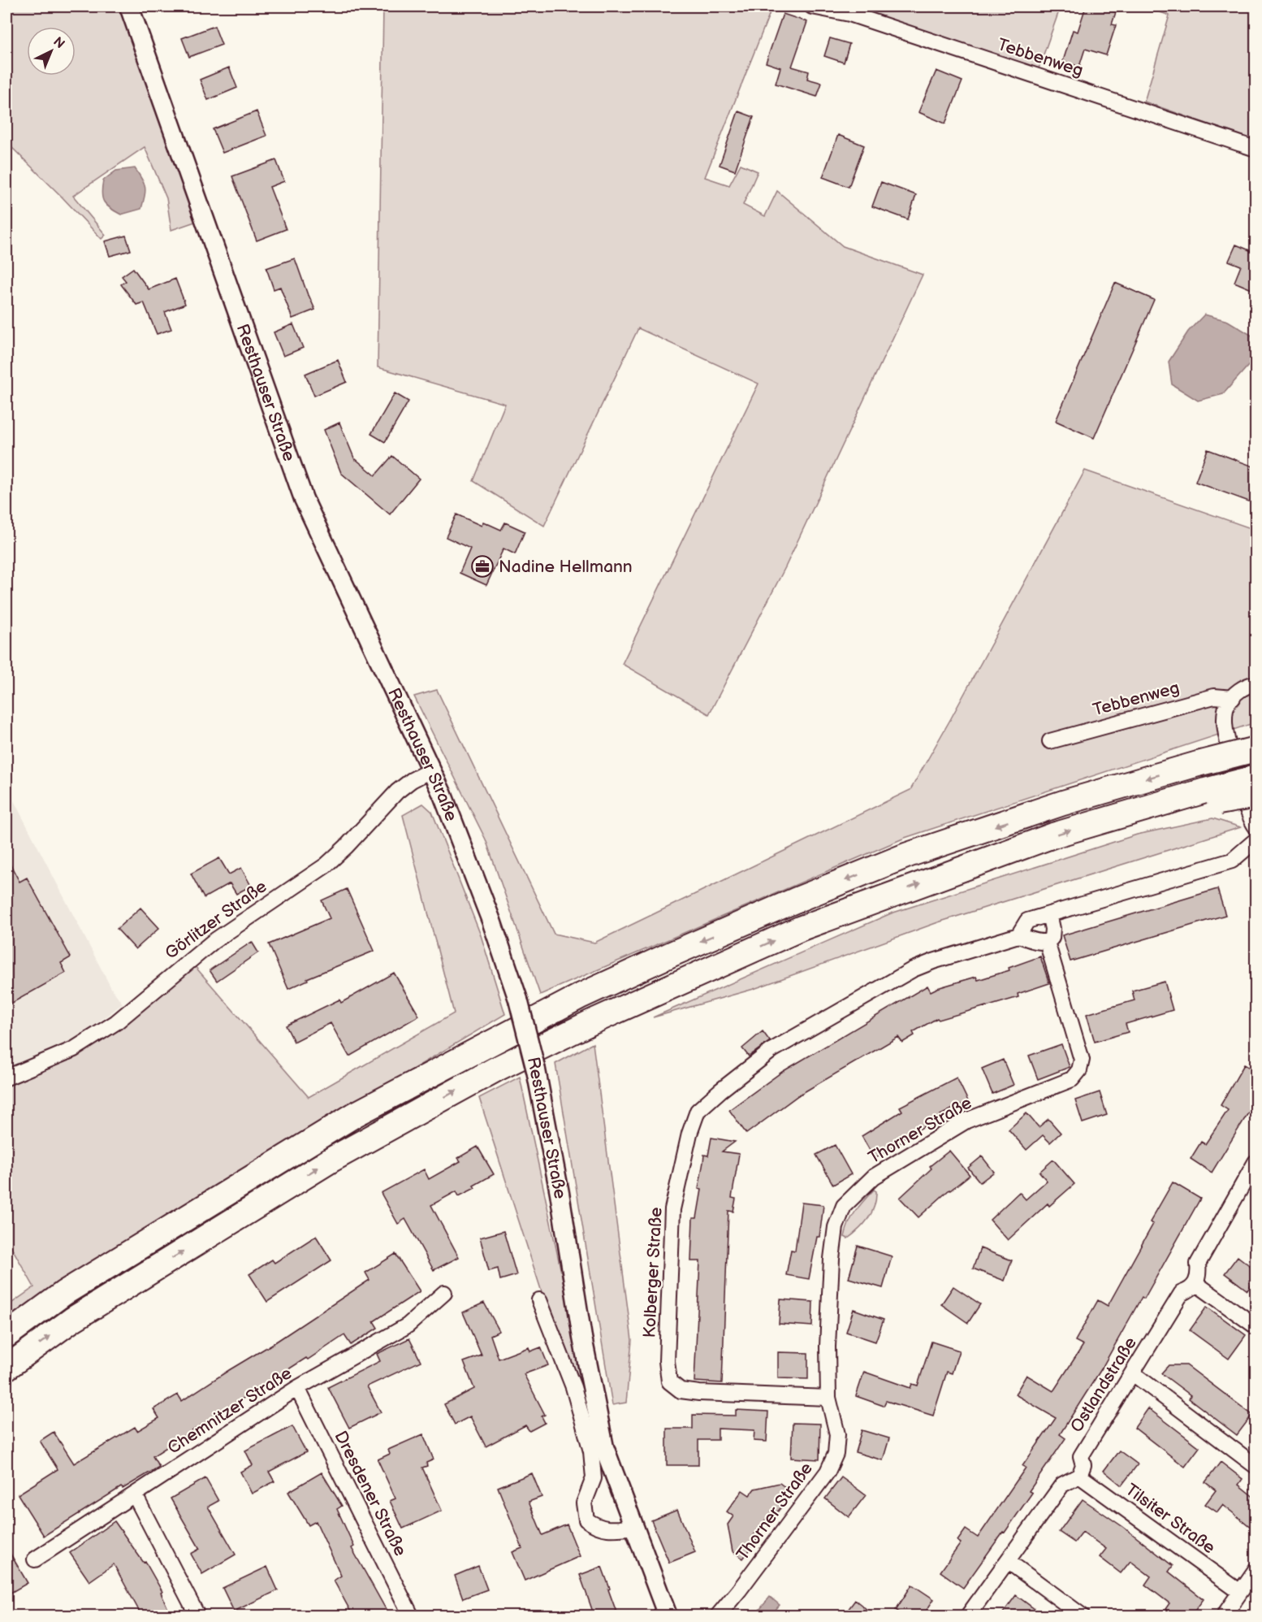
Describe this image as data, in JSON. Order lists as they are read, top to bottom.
{
  "streets": {
    "street": [
      "Tebbenweg",
      "Resthauser Straße",
      "Görlitzer Straße",
      "Thorner Straße",
      "Kolberger Straße",
      "Ostlandstraße",
      "Chemnitzer Straße",
      "Dresdener Straße",
      "Tilsiter Straße"
    ]
  },
  "crossings": [
    ["Resthauser Straße", "Görlitzer Straße"],
    ["Thorner Straße", "Kolberger Straße"],
    ["Ostlandstraße", "Tilsiter Straße"],
    ["Chemnitzer Straße", "Dresdener Straße"]
  ],
  "places": {
    "office": ["Nadine Hellmann"]
  },
  "north": "top right"
}
